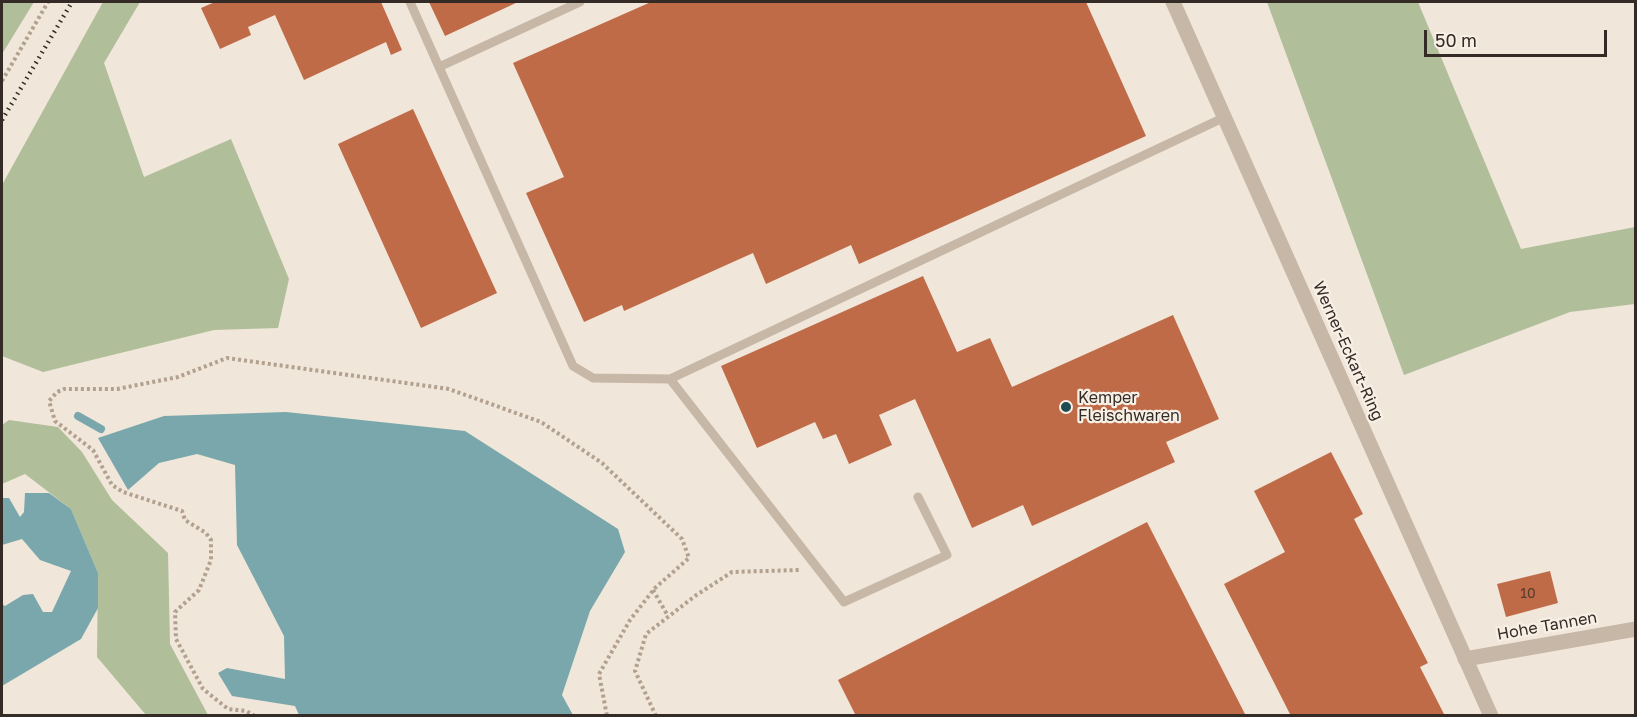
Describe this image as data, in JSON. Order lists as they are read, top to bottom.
{
  "streets": {
    "street": ["Werner-Eckart-Ring", "Hohe Tannen"]
  },
  "crossings": [
    ["Werner-Eckart-Ring", "Hohe Tannen"]
  ],
  "places": ["Kemper Fleischwaren"],
  "house_numbers": ["10"],
  "scale_bar": "50 m"
}
